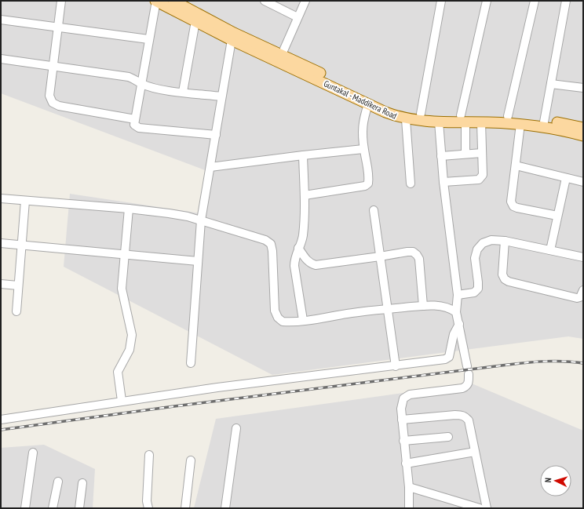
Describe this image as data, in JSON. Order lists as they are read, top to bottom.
{
  "streets": {
    "main road": ["Guntakal - Maddikera Road"]
  },
  "north": "left"
}
